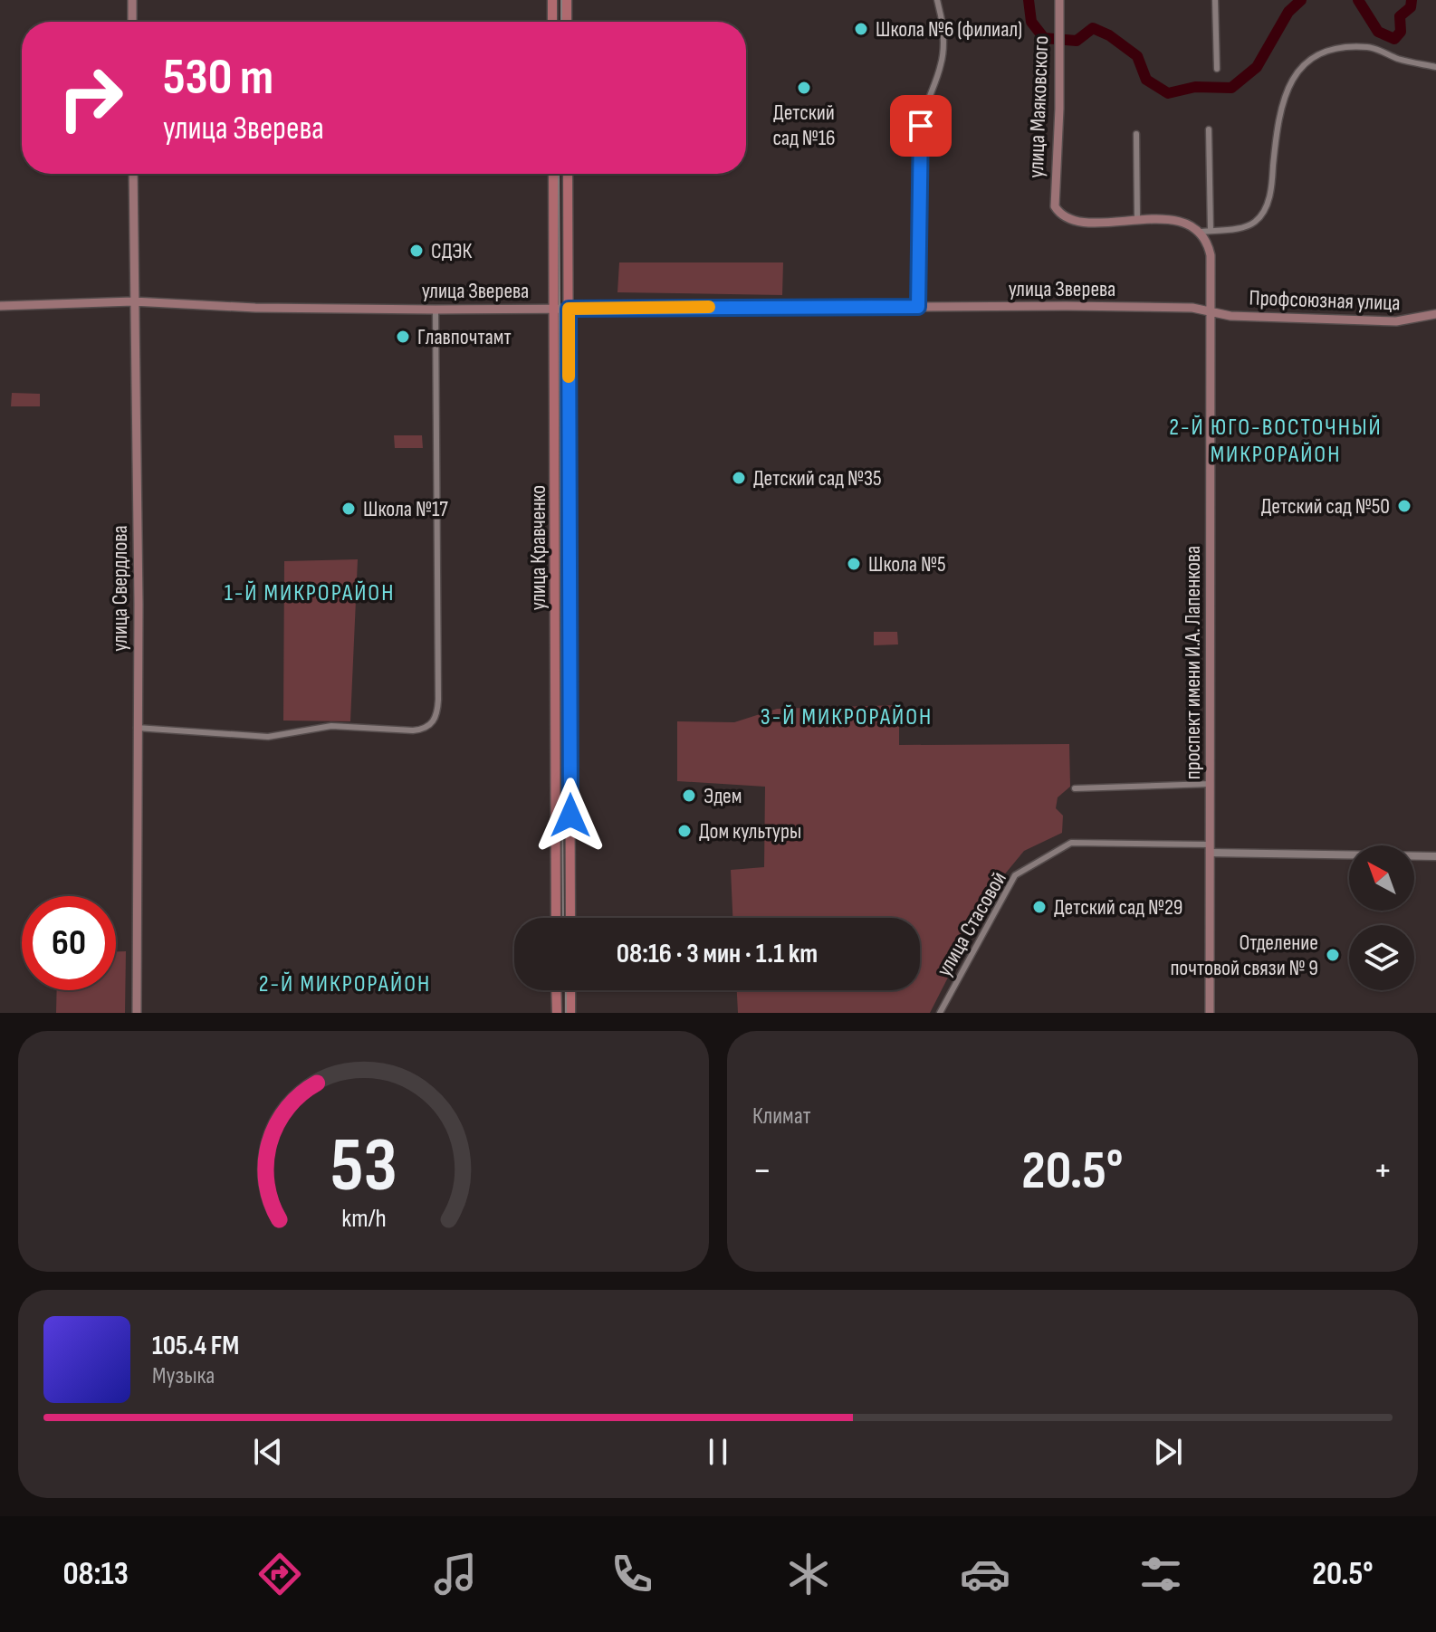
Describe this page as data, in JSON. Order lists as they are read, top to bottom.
{
  "streets": {
    "main road": [
      "улица Маяковского",
      "улица Зверева",
      "Профсоюзная улица",
      "улица Кравченко",
      "улица Свердлова",
      "проспект имени И.А. Лапенкова"
    ],
    "street": ["улица Стасовой"]
  },
  "crossings": [
    ["улица Зверева", "Профсоюзная улица"],
    ["улица Зверева", "улица Кравченко"],
    ["улица Зверева", "улица Свердлова"],
    ["улица Зверева", "проспект имени И.А. Лапенкова"],
    ["Профсоюзная улица", "проспект имени И.А. Лапенкова"],
    ["проспект имени И.А. Лапенкова", "улица Стасовой"]
  ],
  "districts": [
    "2-Й ЮГО-ВОСТОЧНЫЙ МИКРОРАЙОН",
    "1-Й МИКРОРАЙОН",
    "3-Й МИКРОРАЙОН",
    "2-Й МИКРОРАЙОН"
  ],
  "places": [
    "Школа №6 (филиал)",
    "Детский сад №16",
    "СДЭК",
    "Главпочтамт",
    "Детский сад №35",
    "Детский сад №50",
    "Школа №17",
    "Школа №5",
    "Эдем",
    "Дом культуры",
    "Детский сад №29",
    "Отделение почтовой связи № 9"
  ],
  "north": "top left",
  "page": {
    "turn": ["530 m", "улица Зверева"],
    "limit": "60",
    "trip": "08:16 · 3 мин · 1.1 km",
    "tile": "Климат",
    "heat": ["−", "20.5°", "+"],
    "song": ["105.4 FM", "Музыка"],
    "tabs": ["08:13", "20.5°"],
    "gauge": ["53", "km/h"]
  }
}
